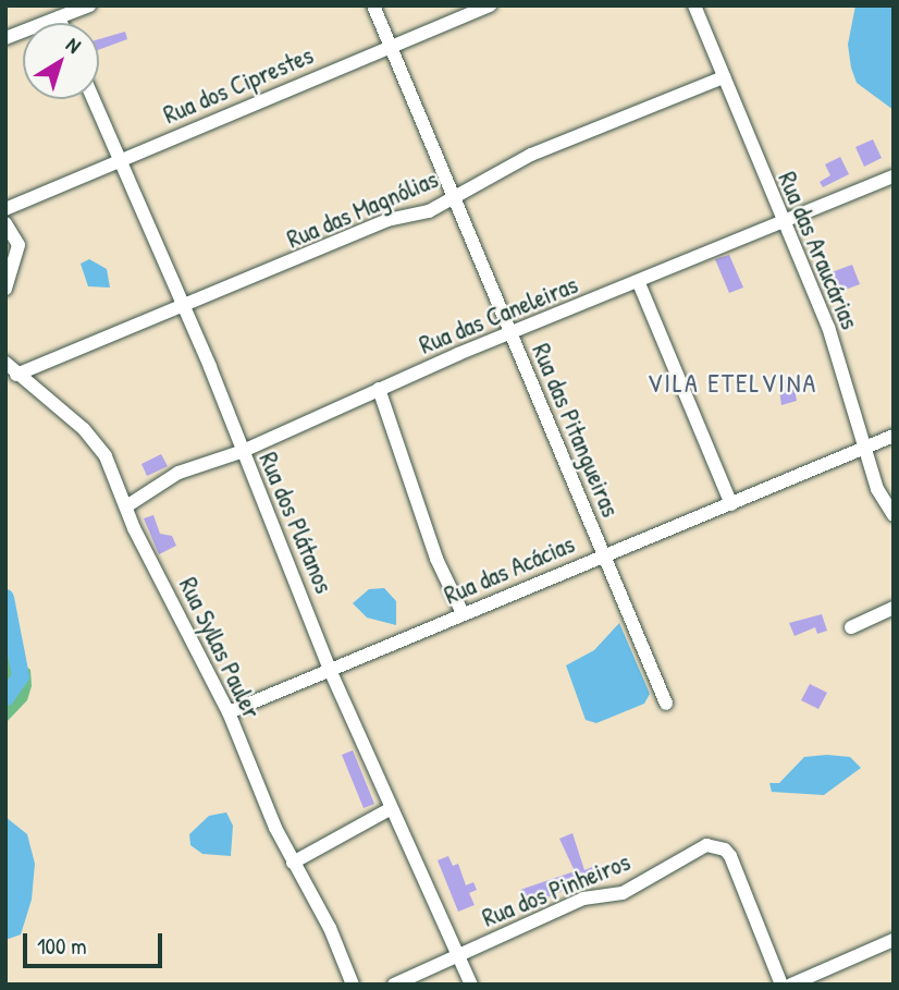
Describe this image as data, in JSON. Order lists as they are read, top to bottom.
{
  "streets": {
    "street": [
      "Rua dos Ciprestes",
      "Rua das Magnólias",
      "Rua das Araucárias",
      "Rua das Caneleiras",
      "Rua das Pitangueiras",
      "Rua dos Plátanos",
      "Rua das Acácias",
      "Rua Syllas Pauler",
      "Rua dos Pinheiros"
    ]
  },
  "crossings": [
    ["Rua dos Ciprestes", "Rua das Pitangueiras"],
    ["Rua dos Ciprestes", "Rua dos Plátanos"],
    ["Rua das Magnólias", "Rua das Araucárias"],
    ["Rua das Magnólias", "Rua das Pitangueiras"],
    ["Rua das Magnólias", "Rua dos Plátanos"],
    ["Rua das Magnólias", "Rua Syllas Pauler"],
    ["Rua das Araucárias", "Rua das Caneleiras"],
    ["Rua das Araucárias", "Rua das Acácias"],
    ["Rua das Caneleiras", "Rua das Pitangueiras"],
    ["Rua das Caneleiras", "Rua dos Plátanos"],
    ["Rua das Caneleiras", "Rua Syllas Pauler"],
    ["Rua das Pitangueiras", "Rua das Acácias"],
    ["Rua dos Plátanos", "Rua das Acácias"],
    ["Rua dos Plátanos", "Rua dos Pinheiros"],
    ["Rua das Acácias", "Rua Syllas Pauler"]
  ],
  "districts": ["VILA ETELVINA"],
  "scale_bar": "100 m",
  "north": "top right"
}
